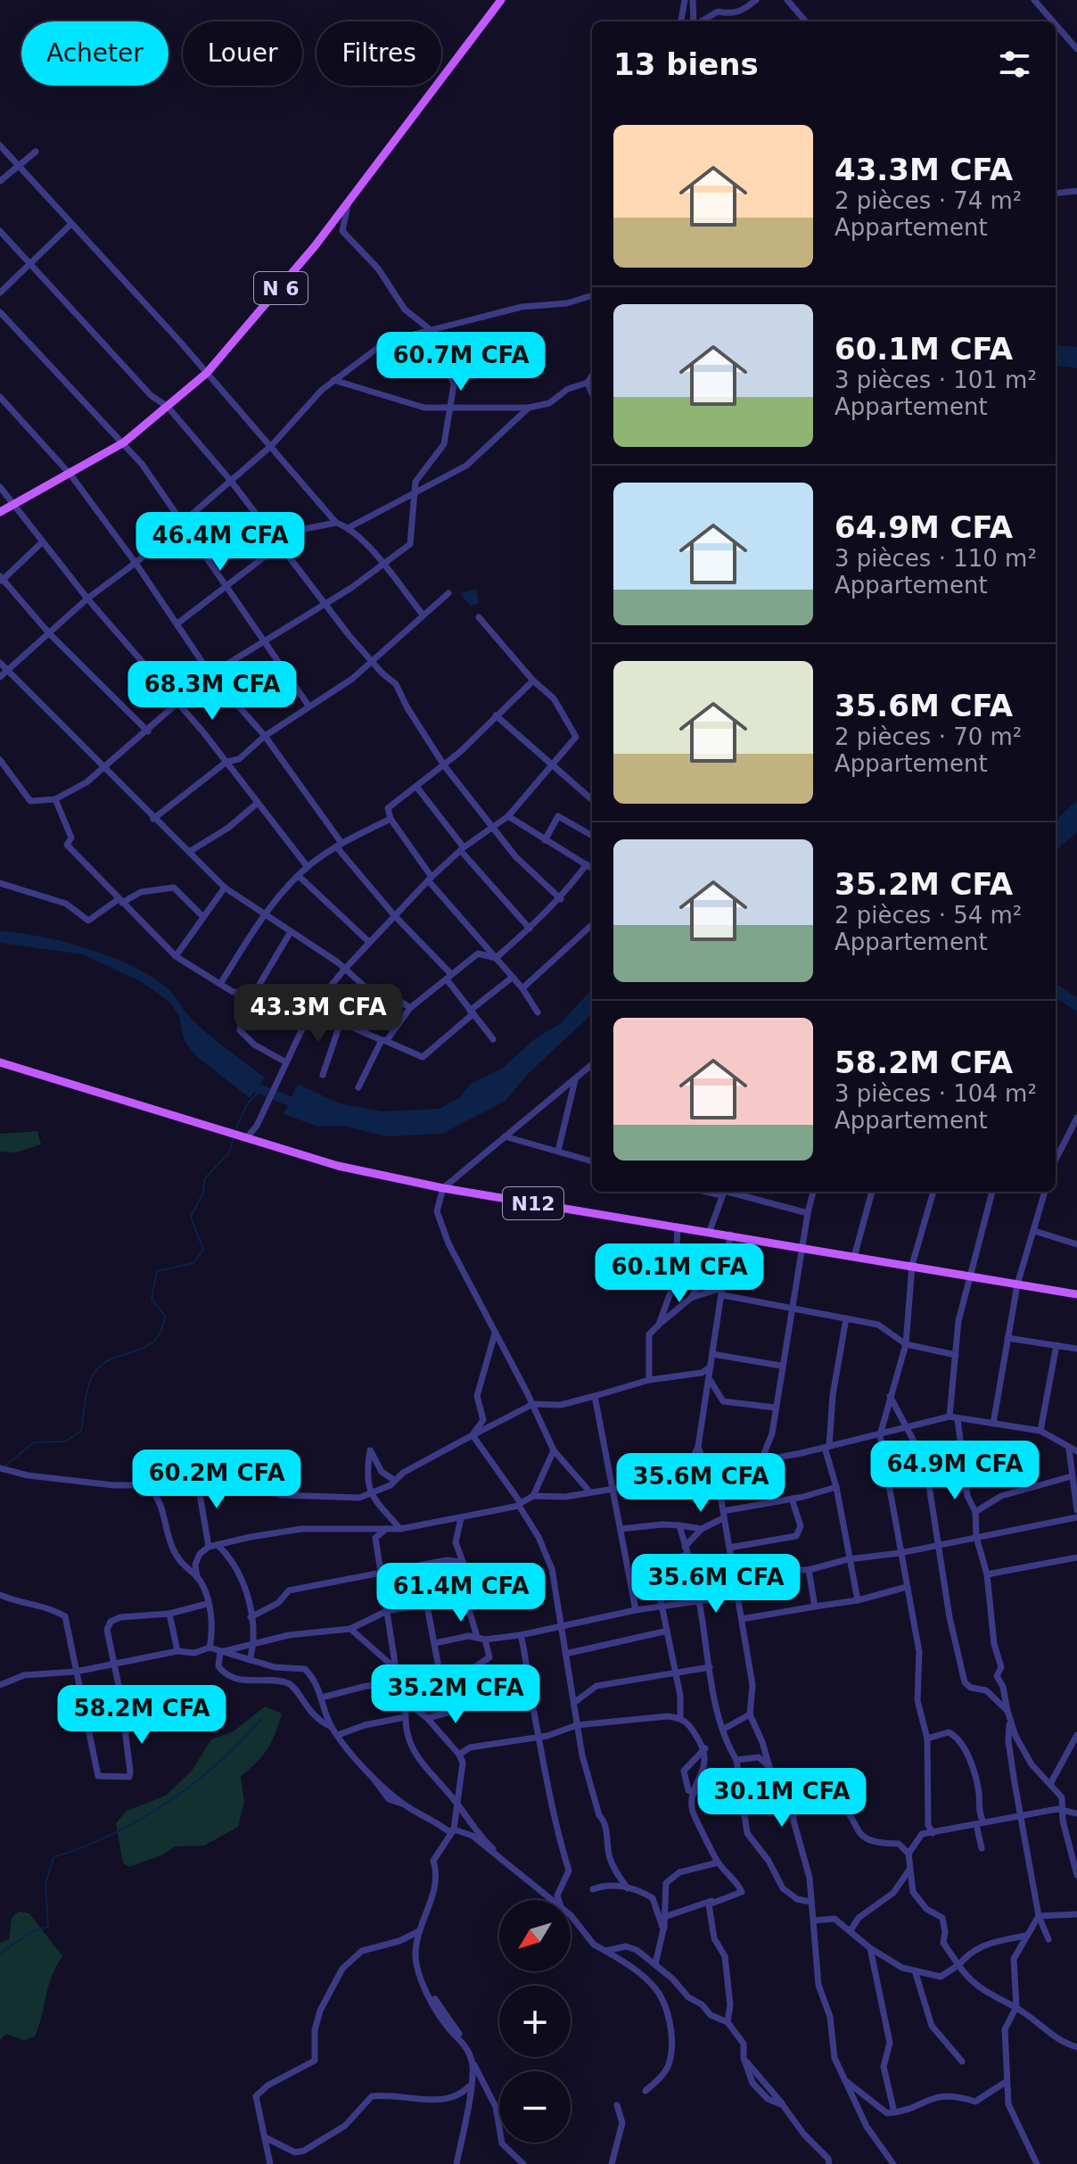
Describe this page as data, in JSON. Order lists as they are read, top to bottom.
{
  "streets": {
    "main road": ["N 6", "N12"]
  },
  "north": "bottom left",
  "page": {
    "chip": ["Acheter", "Louer", "Filtres"],
    "heading": "13 biens",
    "list": [
      {
        "name": "43.3M CFA",
        "note": "2 pièces · 74 m² · Appartement"
      },
      {
        "name": "60.1M CFA",
        "note": "3 pièces · 101 m² · Appartement"
      },
      {
        "name": "64.9M CFA",
        "note": "3 pièces · 110 m² · Appartement"
      },
      {
        "name": "35.6M CFA",
        "note": "2 pièces · 70 m² · Appartement"
      },
      {
        "name": "35.2M CFA",
        "note": "2 pièces · 54 m² · Appartement"
      },
      {
        "name": "58.2M CFA",
        "note": "3 pièces · 104 m² · Appartement"
      }
    ],
    "price": [
      "60.7M CFA",
      "46.4M CFA",
      "68.3M CFA",
      "43.3M CFA",
      "60.1M CFA",
      "64.9M CFA",
      "60.2M CFA",
      "35.6M CFA",
      "35.6M CFA",
      "61.4M CFA",
      "35.2M CFA",
      "58.2M CFA",
      "30.1M CFA"
    ],
    "map_buttons": ["+", "−"]
  }
}
